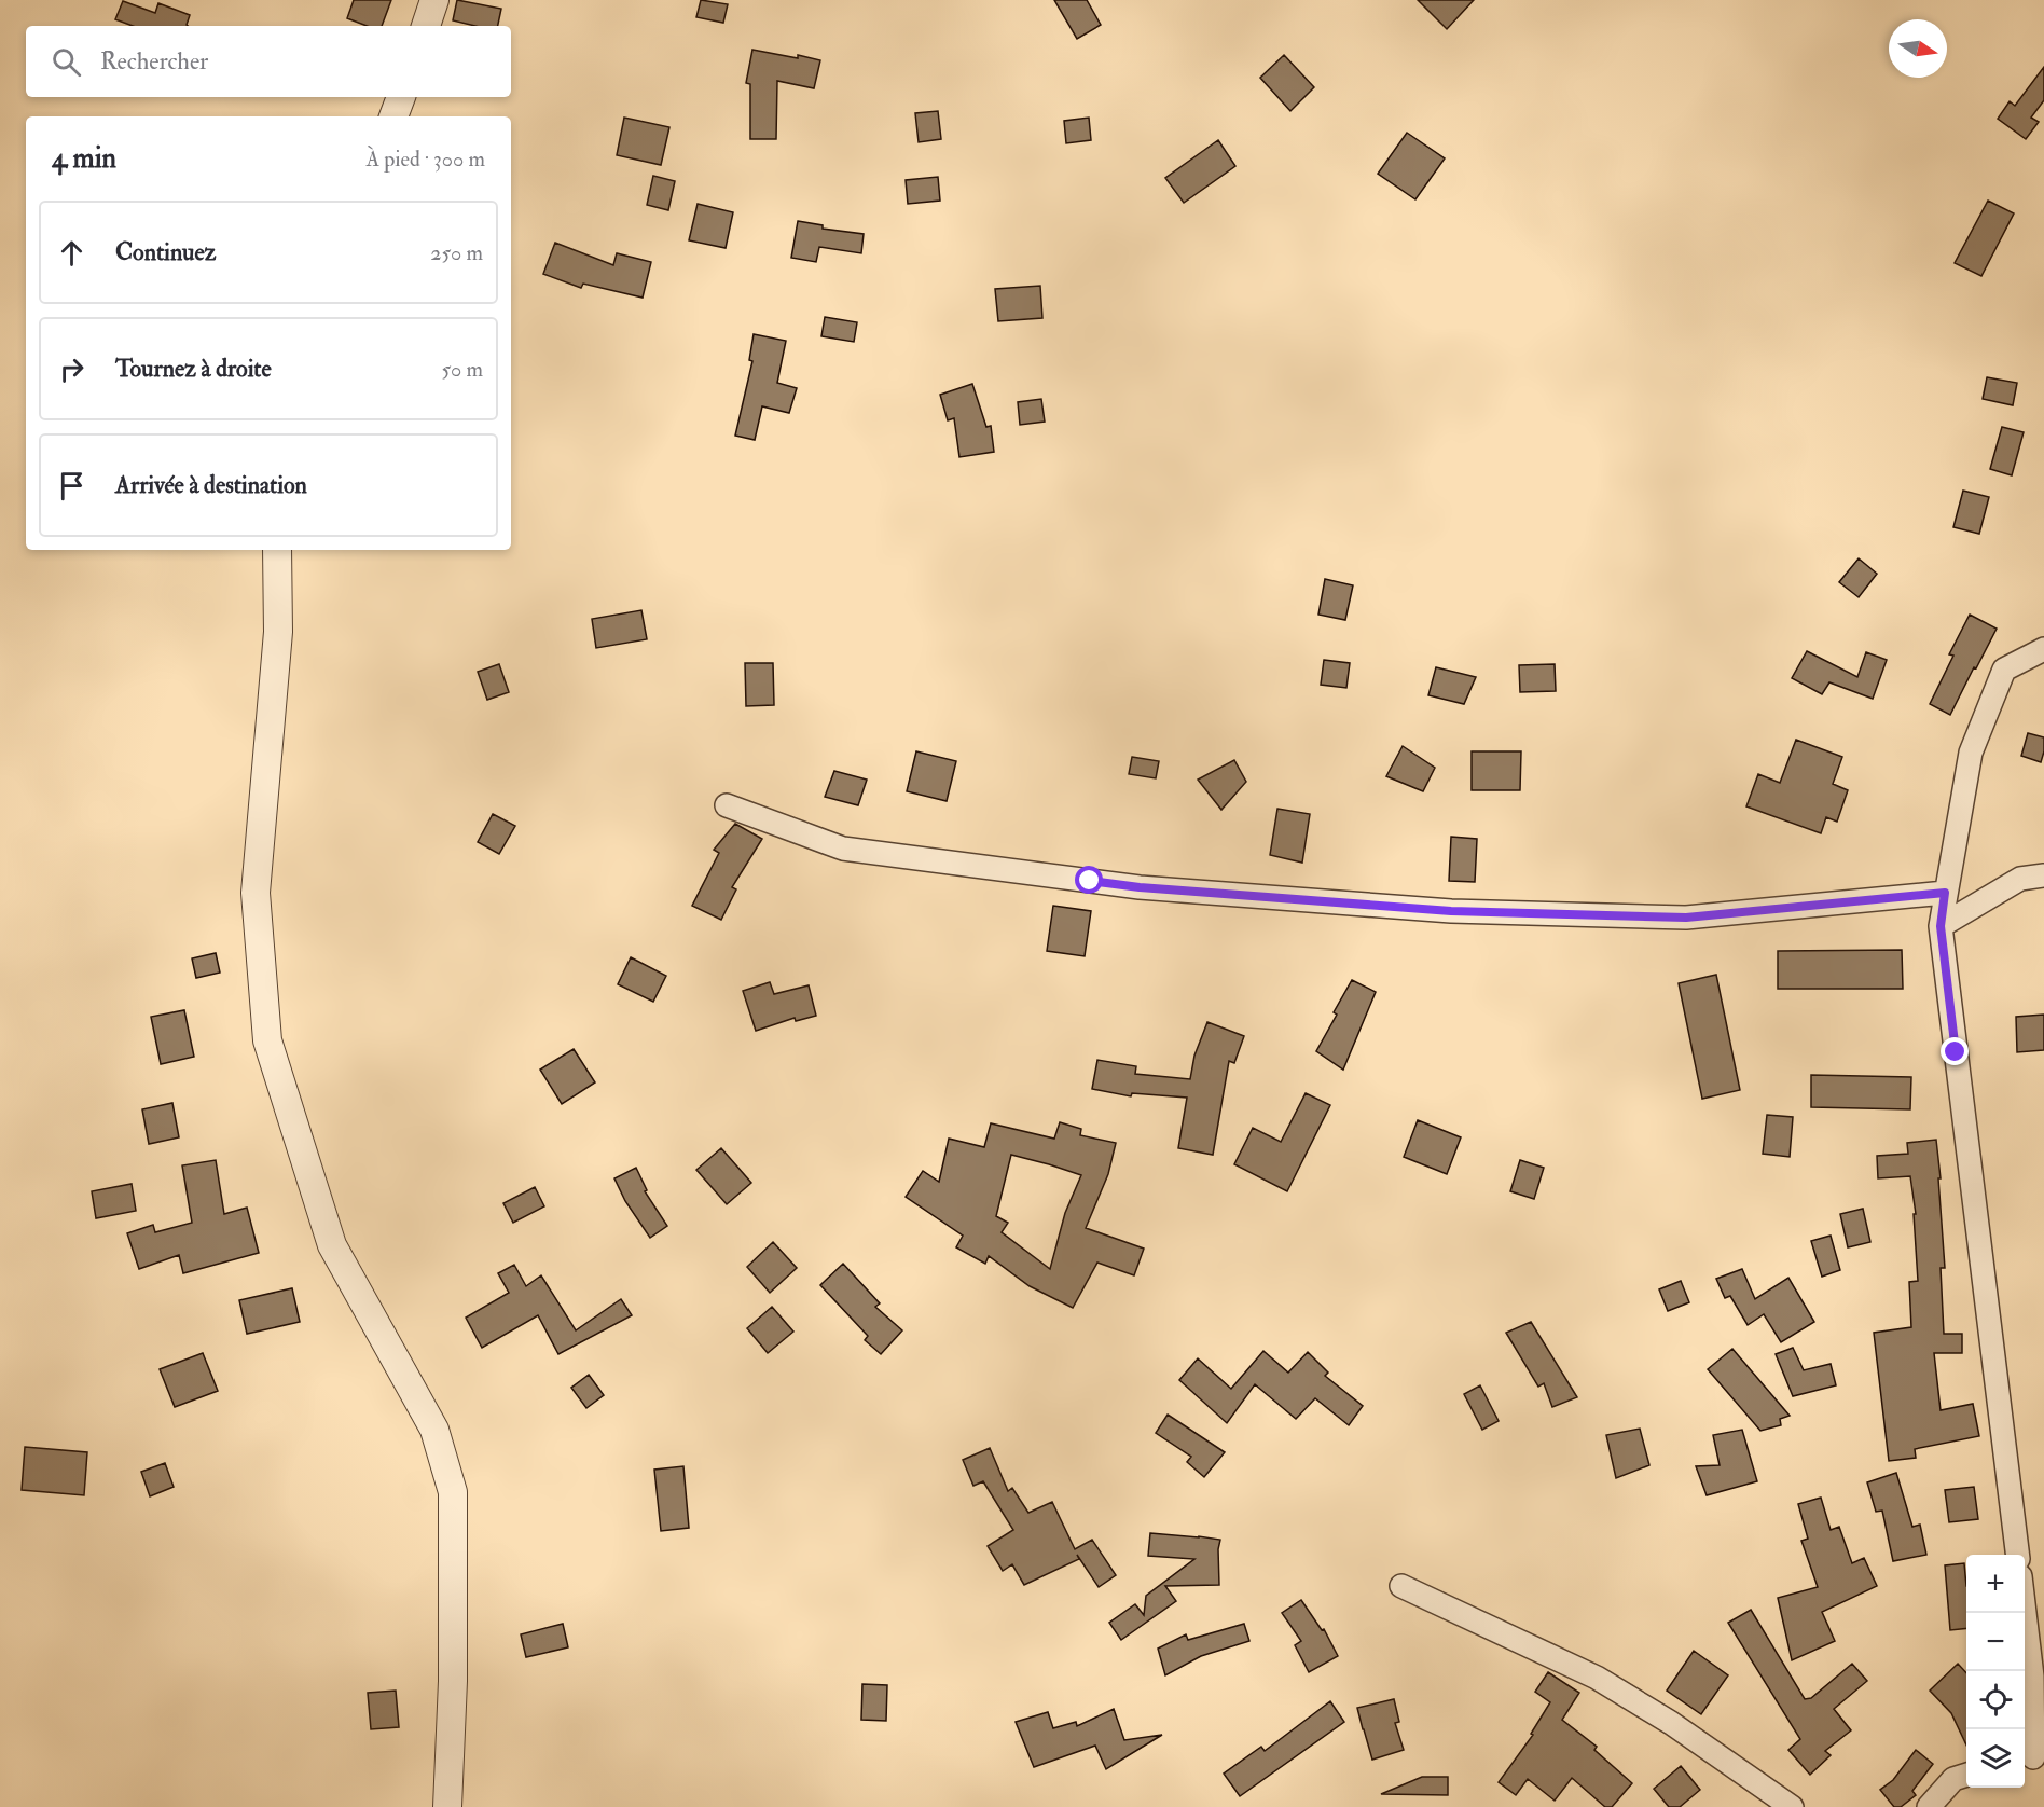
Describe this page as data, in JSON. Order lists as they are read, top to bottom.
{
  "north": "right",
  "page": {
    "search": "Rechercher",
    "heading": ["4 min", "À pied · 300 m"],
    "list": [
      ["Continuez", "250 m"],
      ["Tournez à droite", "50 m"],
      "Arrivée à destination"
    ],
    "map_buttons": ["+", "−"]
  }
}
